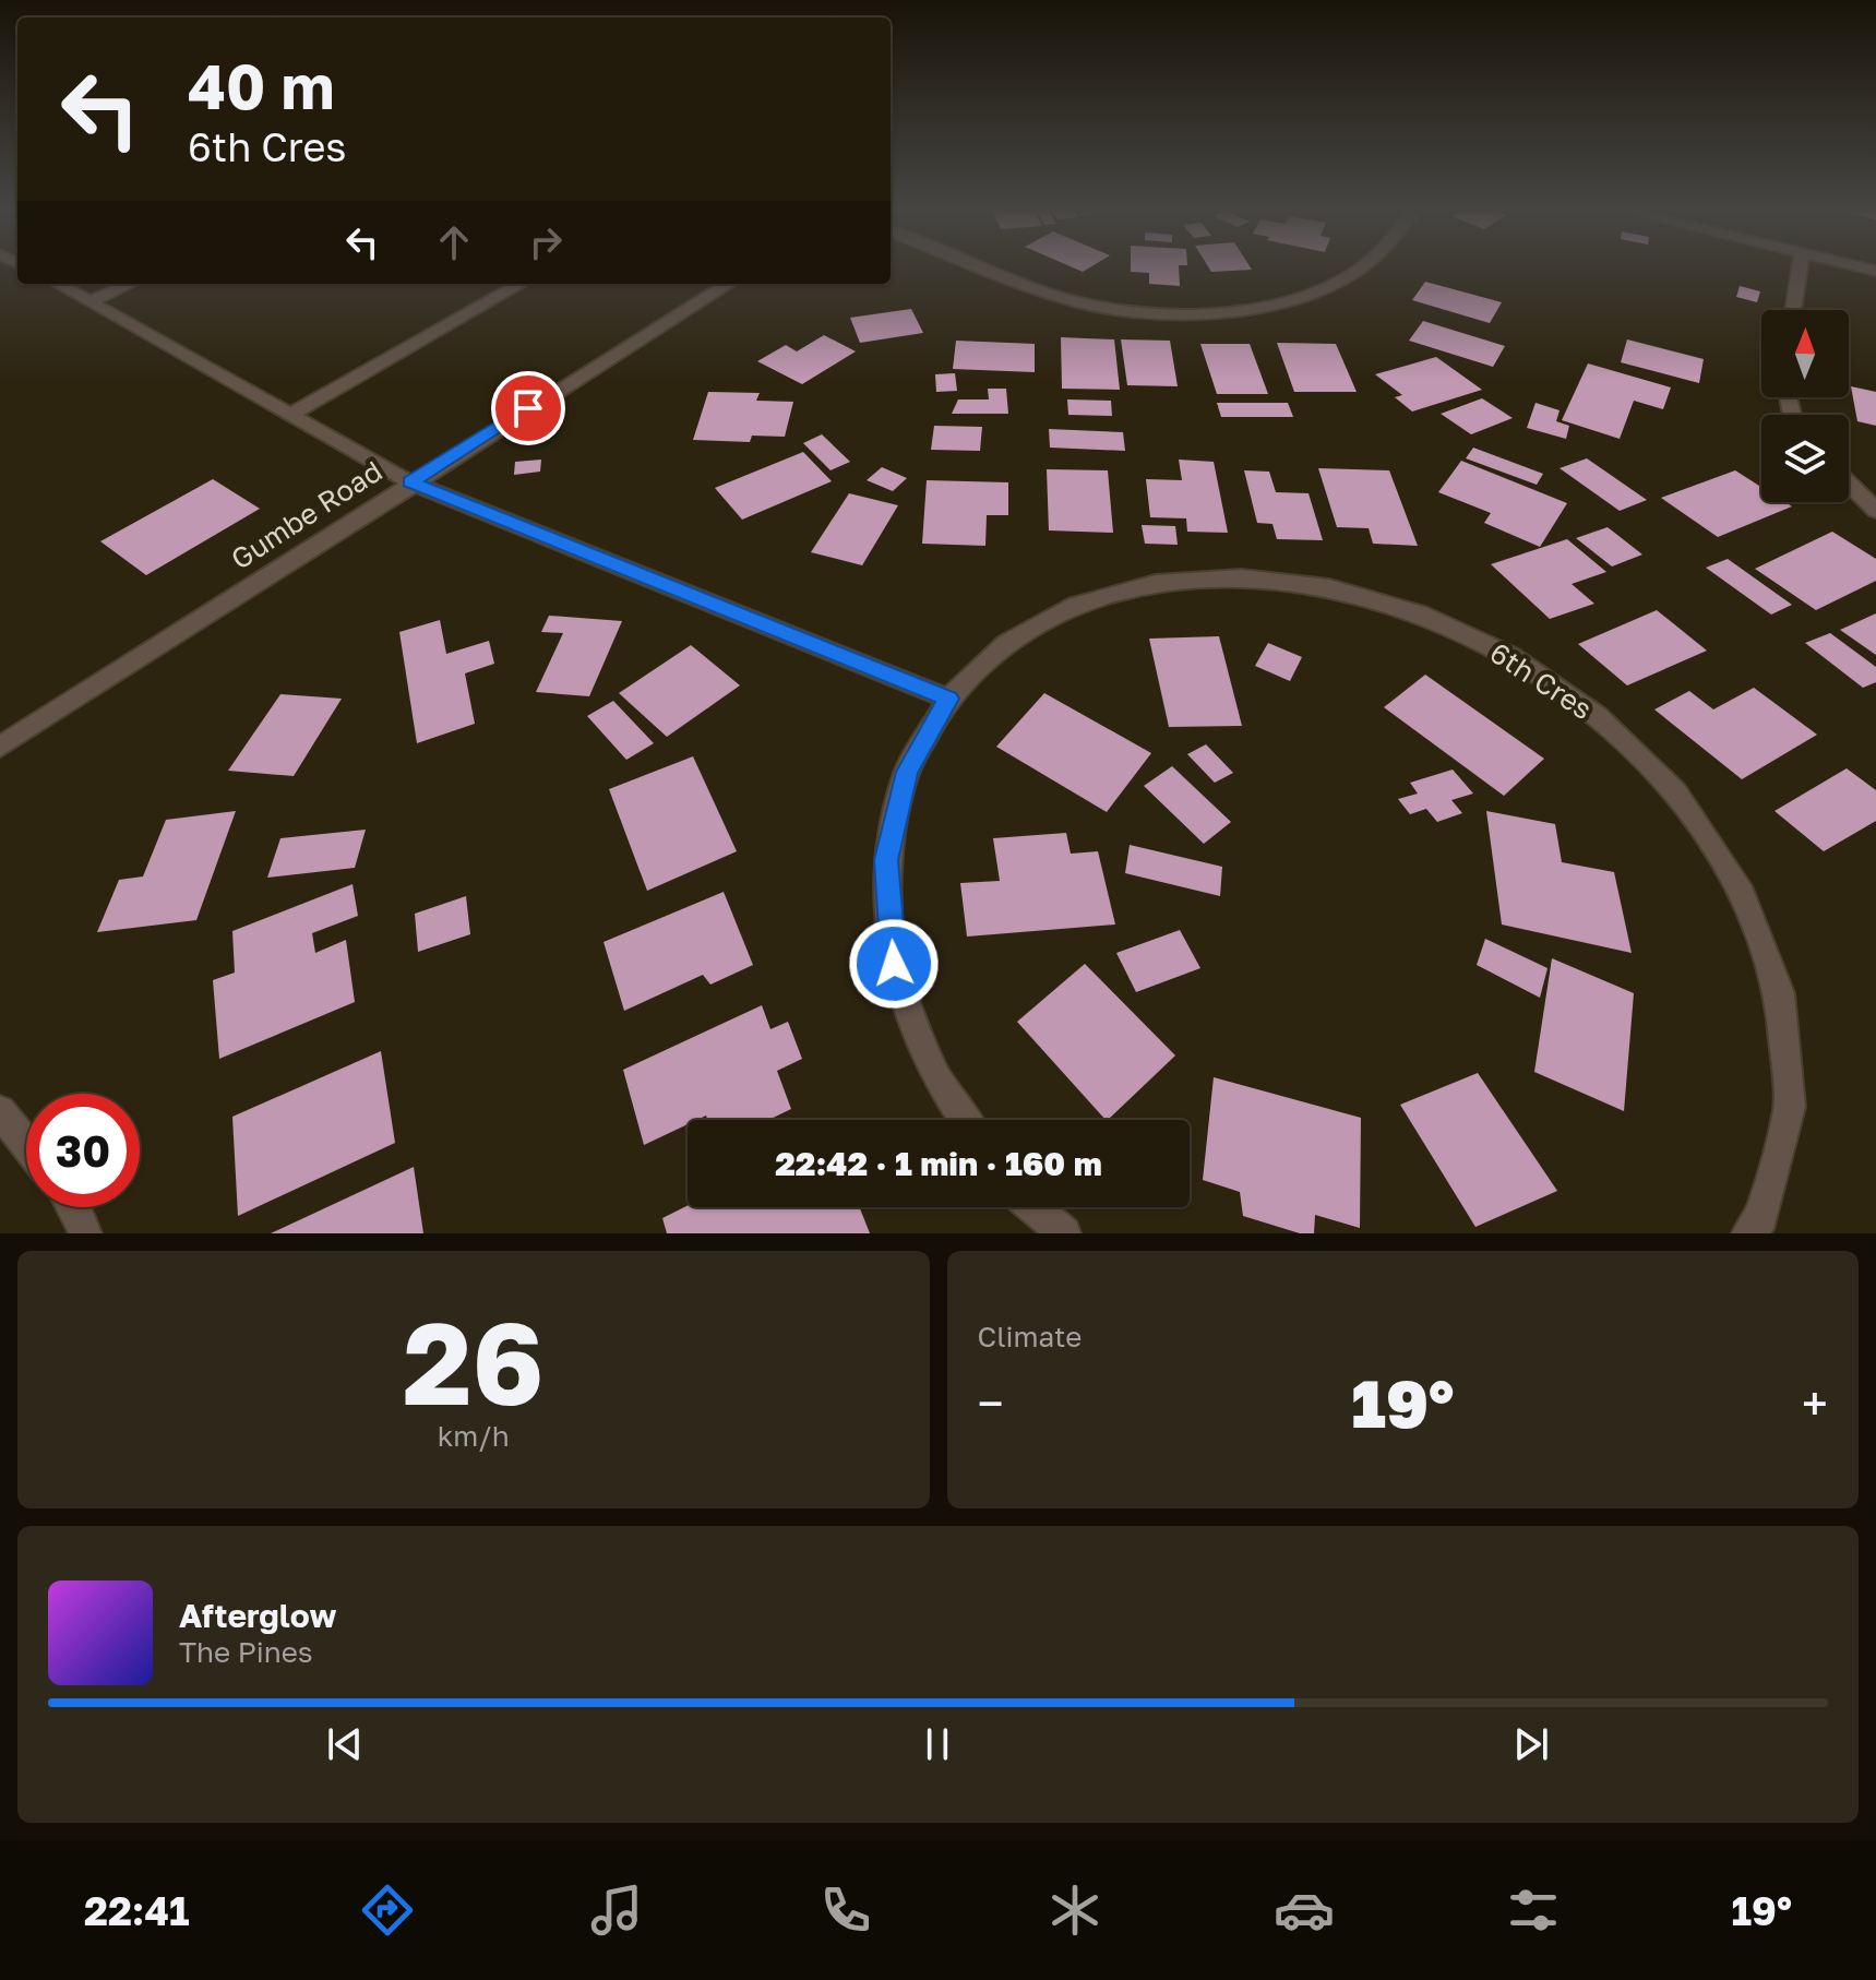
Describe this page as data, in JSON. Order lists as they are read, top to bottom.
{
  "streets": {
    "street": ["Gumbe Road", "6th Cres"]
  },
  "north": "top",
  "page": {
    "turn": ["40 m", "6th Cres"],
    "limit": "30",
    "trip": "22:42 · 1 min · 160 m",
    "tile": [
      ["26", "km/h"],
      "Climate"
    ],
    "heat": ["−", "19°", "+"],
    "song": ["Afterglow", "The Pines"],
    "tabs": ["22:41", "19°"]
  }
}
